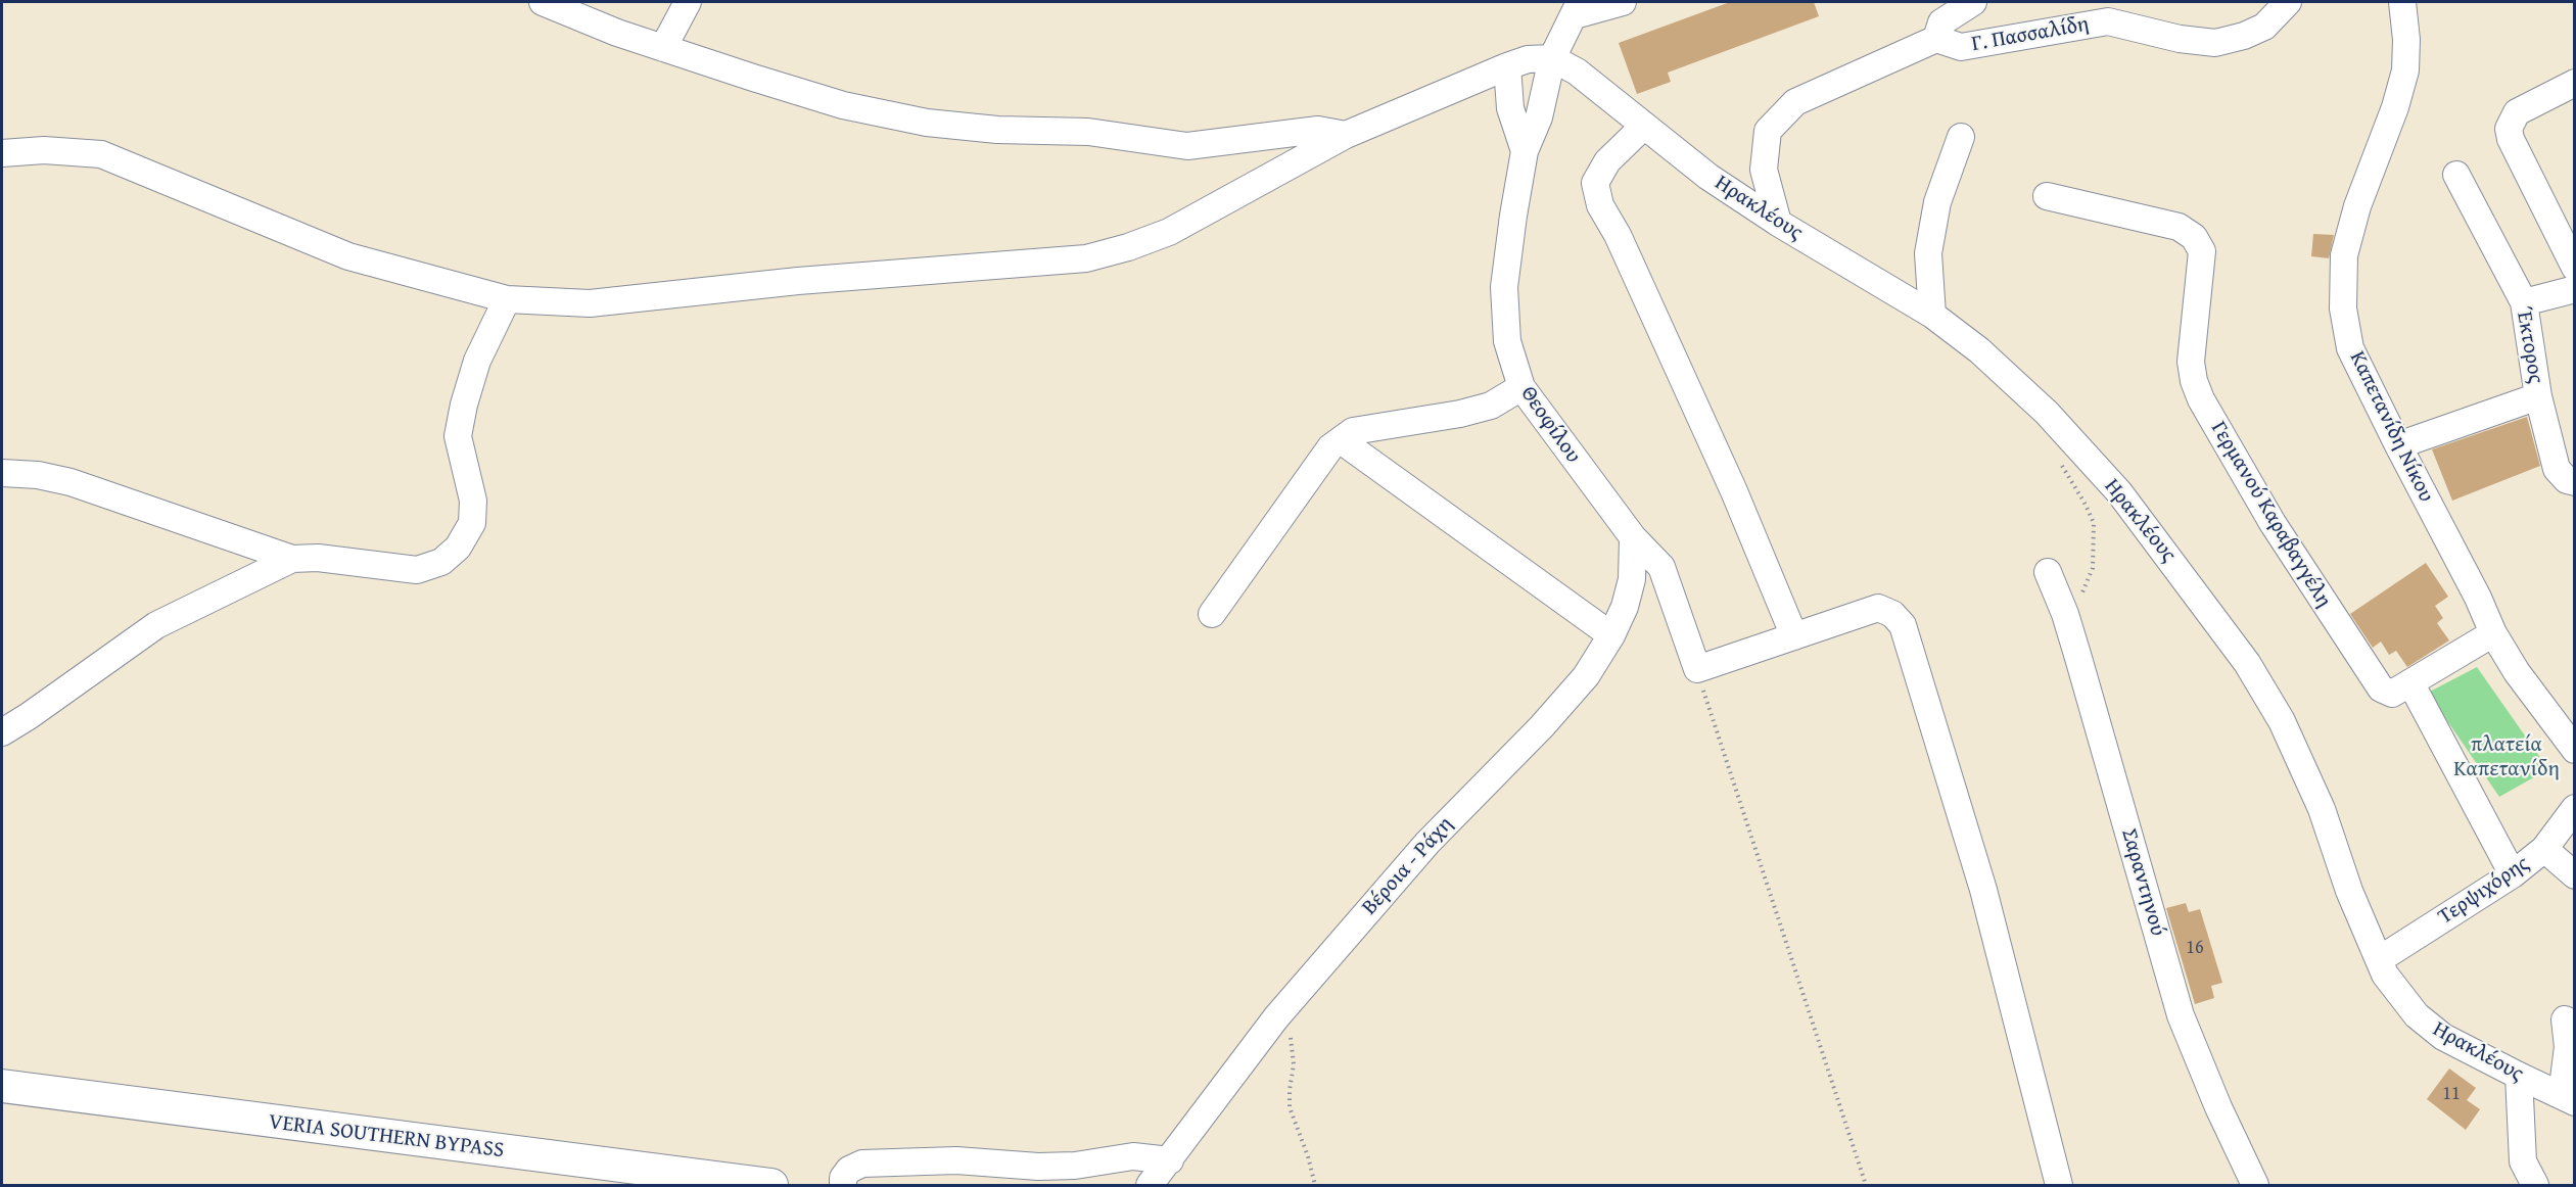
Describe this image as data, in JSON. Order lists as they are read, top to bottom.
{
  "streets": {
    "main road": ["VERIA SOUTHERN BYPASS"],
    "street": [
      "Γ. Πασσαλίδη",
      "Ηρακλέους",
      "Έκτορος",
      "Θεοφίλου",
      "Καπετανίδη Νίκου",
      "Γερμανού Καραβαγγέλη",
      "Βέροια - Ράχη",
      "Σαραντηνού",
      "Τερψιχόρης"
    ]
  },
  "crossings": [
    ["Ηρακλέους", "Θεοφίλου"],
    ["Ηρακλέους", "Τερψιχόρης"],
    ["Θεοφίλου", "Βέροια - Ράχη"]
  ],
  "parks": ["πλατεία Καπετανίδη"],
  "house_numbers": ["16", "11"]
}
